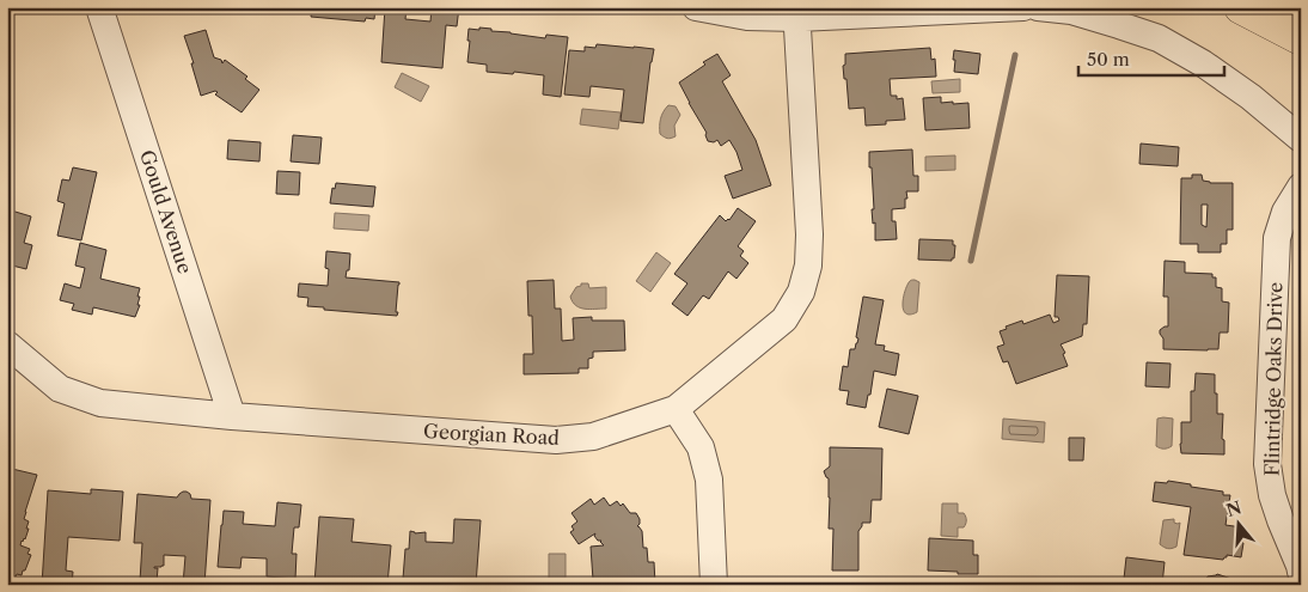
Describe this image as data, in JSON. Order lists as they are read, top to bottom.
{
  "streets": {
    "street": ["Gould Avenue", "Flintridge Oaks Drive", "Georgian Road"]
  },
  "crossings": [
    ["Gould Avenue", "Georgian Road"]
  ],
  "scale_bar": "50 m",
  "north": "top"
}
